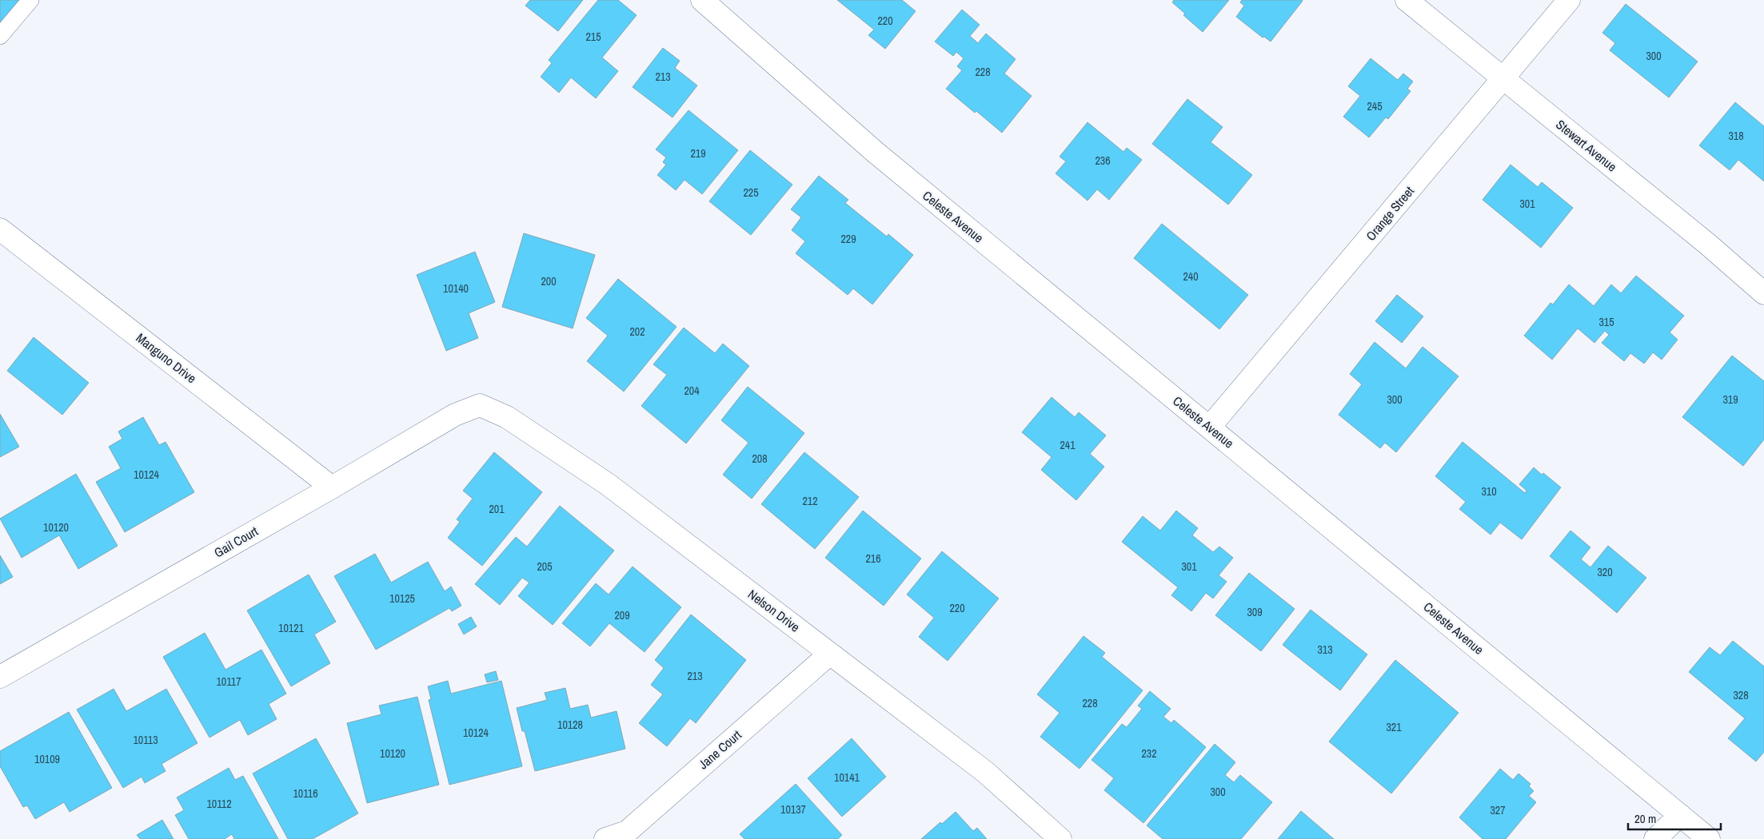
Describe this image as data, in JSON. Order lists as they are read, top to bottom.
{
  "streets": {
    "street": [
      "Stewart Avenue",
      "Orange Street",
      "Celeste Avenue",
      "Manguno Drive",
      "Gail Court",
      "Nelson Drive",
      "Jane Court"
    ]
  },
  "crossings": [
    ["Stewart Avenue", "Orange Street"],
    ["Orange Street", "Celeste Avenue"],
    ["Manguno Drive", "Gail Court"],
    ["Gail Court", "Nelson Drive"],
    ["Nelson Drive", "Jane Court"]
  ],
  "house_numbers": [
    "220",
    "215",
    "300",
    "228",
    "213",
    "245",
    "318",
    "219",
    "236",
    "225",
    "301",
    "229",
    "240",
    "200",
    "10140",
    "315",
    "202",
    "204",
    "300",
    "319",
    "241",
    "208",
    "10124",
    "310",
    "212",
    "201",
    "10120",
    "216",
    "205",
    "301",
    "320",
    "10125",
    "220",
    "309",
    "209",
    "10121",
    "313",
    "213",
    "10117",
    "328",
    "228",
    "10128",
    "321",
    "10124",
    "10113",
    "10120",
    "232",
    "10109",
    "10141",
    "300",
    "10116",
    "10112",
    "10137",
    "327"
  ],
  "scale_bar": "20 m"
}
